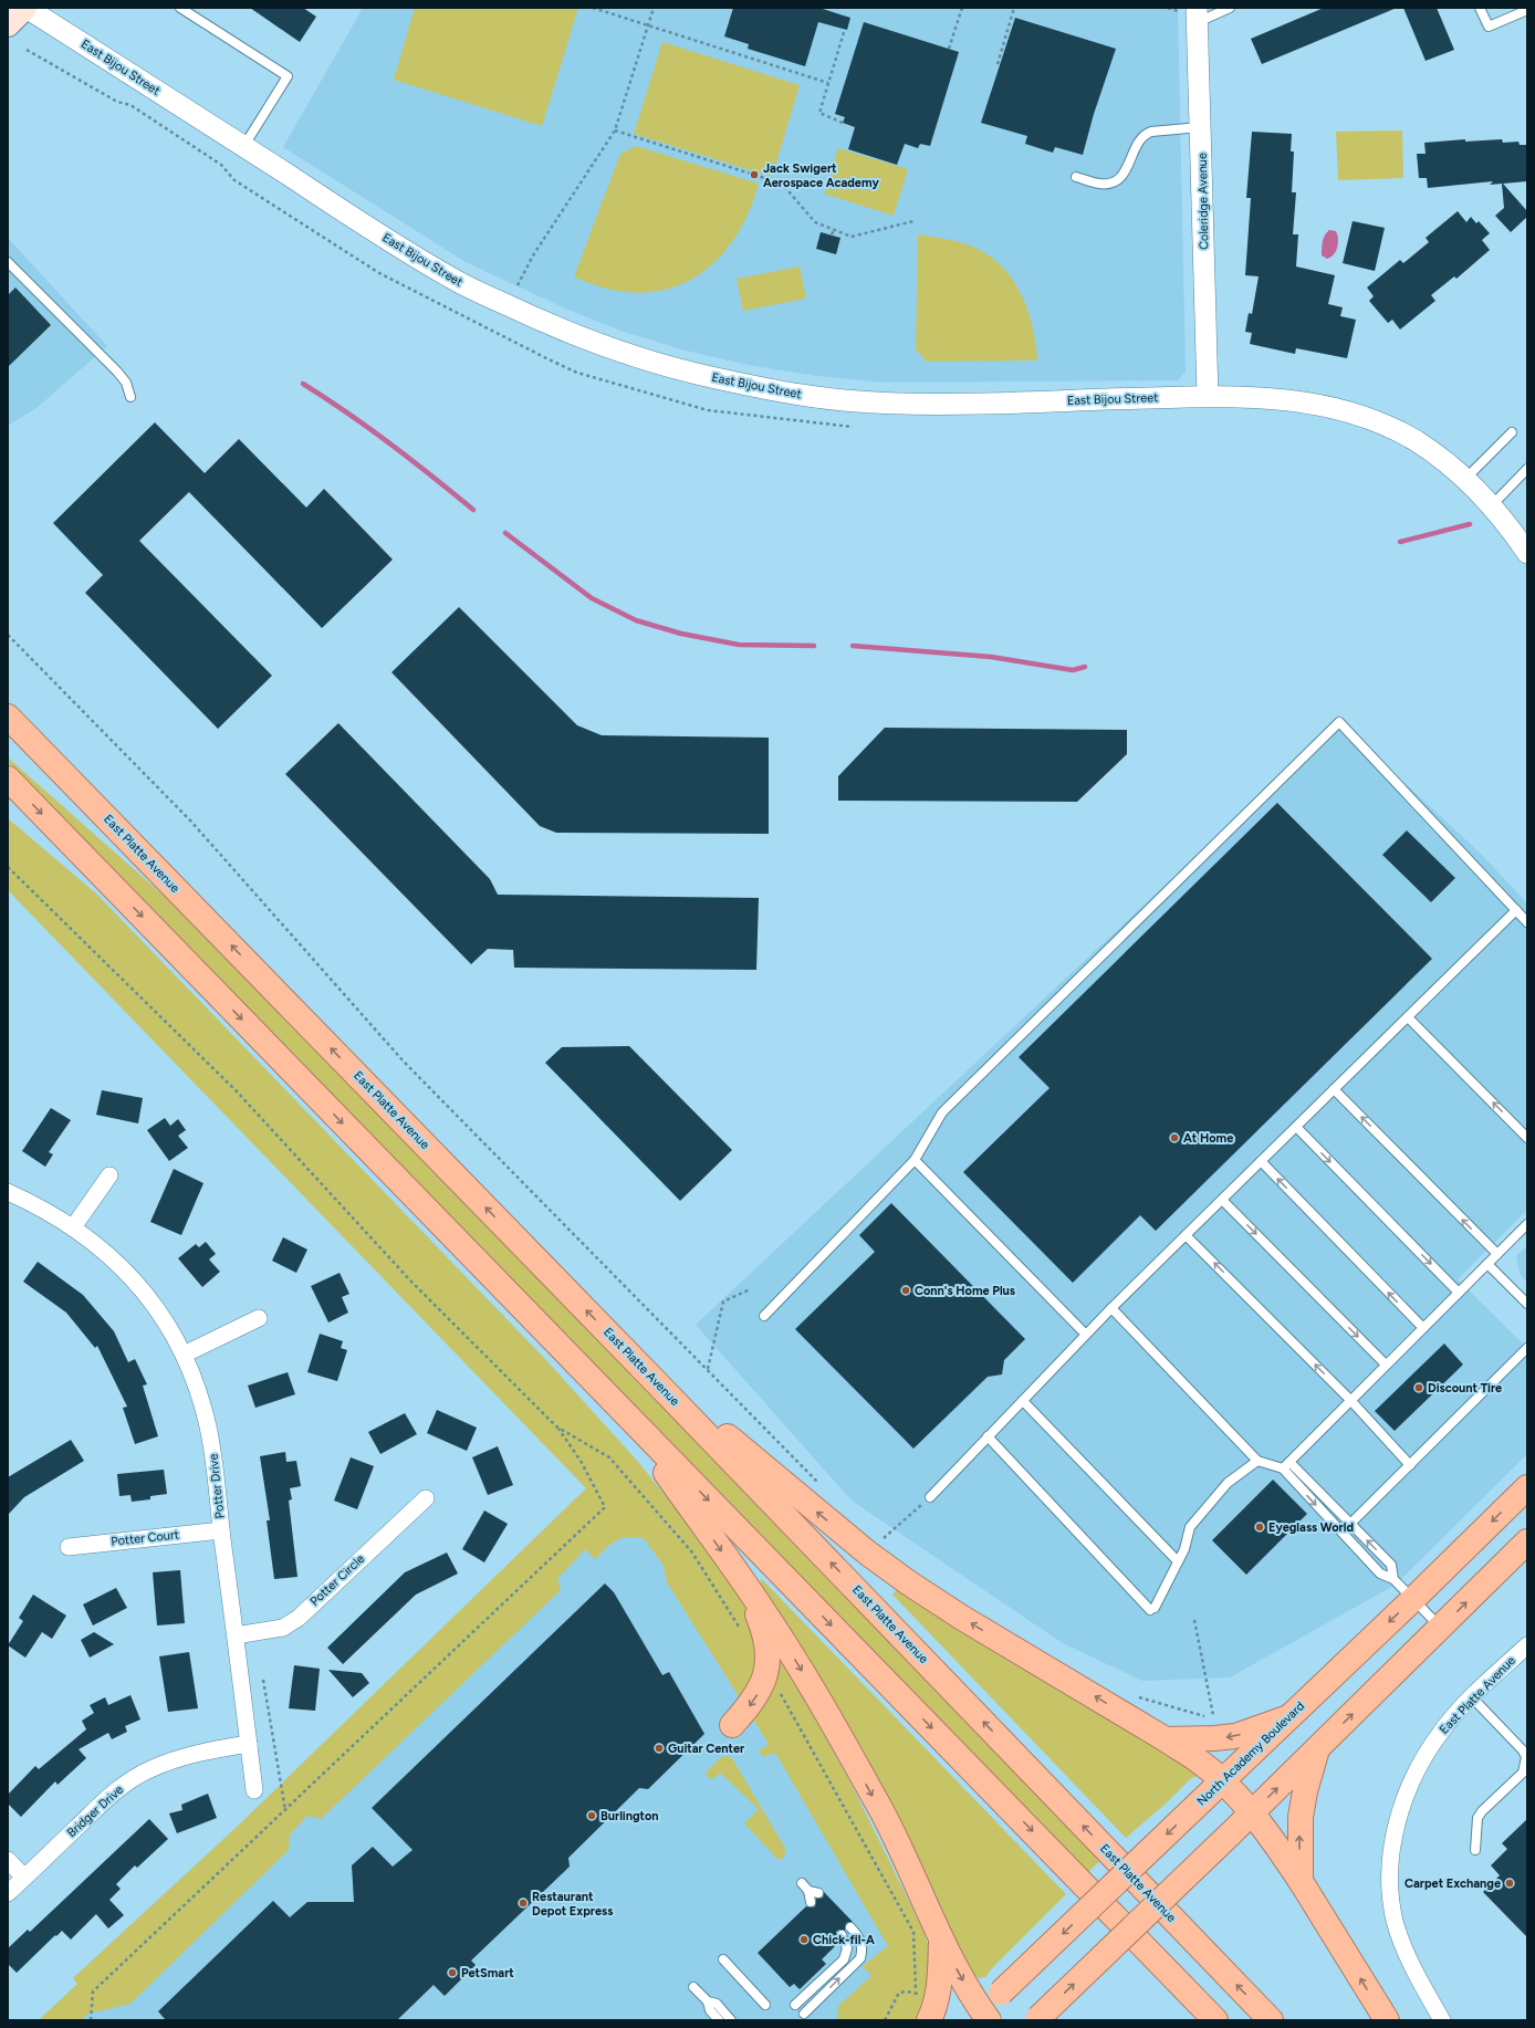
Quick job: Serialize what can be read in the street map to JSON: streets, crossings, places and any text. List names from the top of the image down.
{
  "streets": {
    "highway": ["East Platte Avenue", "North Academy Boulevard"],
    "street": [
      "East Bijou Street",
      "Coleridge Avenue",
      "Potter Drive",
      "Potter Court",
      "Potter Circle",
      "Bridger Drive"
    ]
  },
  "crossings": [
    ["East Bijou Street", "Coleridge Avenue"],
    ["Potter Drive", "Potter Court"],
    ["Potter Drive", "Potter Circle"],
    ["Potter Drive", "Bridger Drive"]
  ],
  "places": [
    "Jack Swigert Aerospace Academy",
    "At Home",
    "Conn's Home Plus",
    "Discount Tire",
    "Eyeglass World",
    "Guitar Center",
    "Burlington",
    "Carpet Exchange",
    "Restaurant Depot Express",
    "Chick-fil-A",
    "PetSmart"
  ]
}
